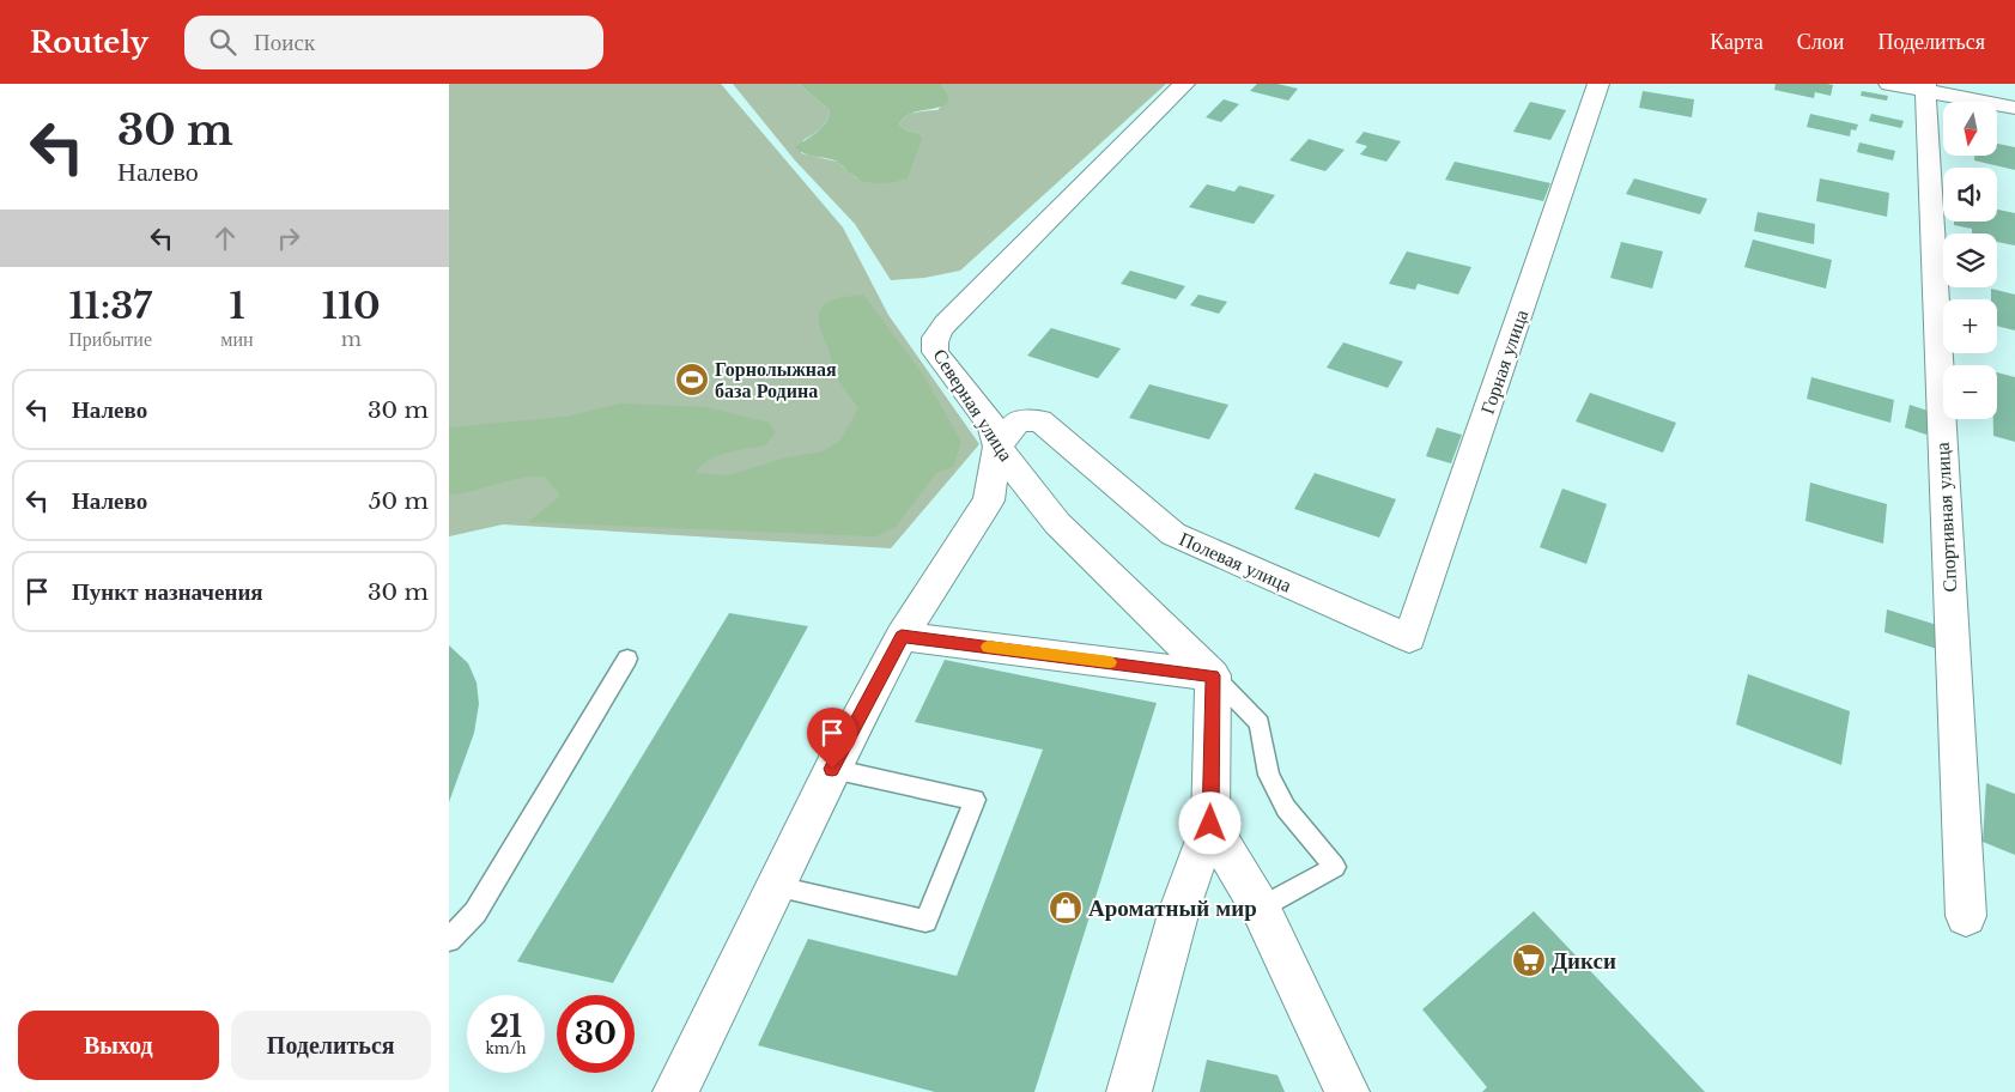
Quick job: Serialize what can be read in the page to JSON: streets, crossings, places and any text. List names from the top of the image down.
{
  "streets": {
    "street": [
      "Горная улица",
      "Северная улица",
      "Спортивная улица",
      "Полевая улица"
    ]
  },
  "crossings": [
    ["Горная улица", "Полевая улица"],
    ["Северная улица", "Полевая улица"]
  ],
  "places": {
    "sports": ["Горнолыжная база Родина"],
    "shop": ["Ароматный мир"],
    "supermarket": ["Дикси"]
  },
  "north": "bottom",
  "page": {
    "header": "Routely",
    "search": "Поиск",
    "nav": ["Карта", "Слои", "Поделиться"],
    "turn": ["30 m", "Налево"],
    "map_buttons": ["+", "−"],
    "eta": [
      "11:37",
      "Прибытие",
      "1",
      "мин",
      "110",
      "m"
    ],
    "list": [
      {
        "name": "Налево",
        "value": "30 m"
      },
      {
        "name": "Налево",
        "value": "50 m"
      },
      {
        "name": "Пункт назначения",
        "value": "30 m"
      }
    ],
    "speed": "21 km/h",
    "limit": "30",
    "buttons": ["Выход", "Поделиться"]
  }
}
